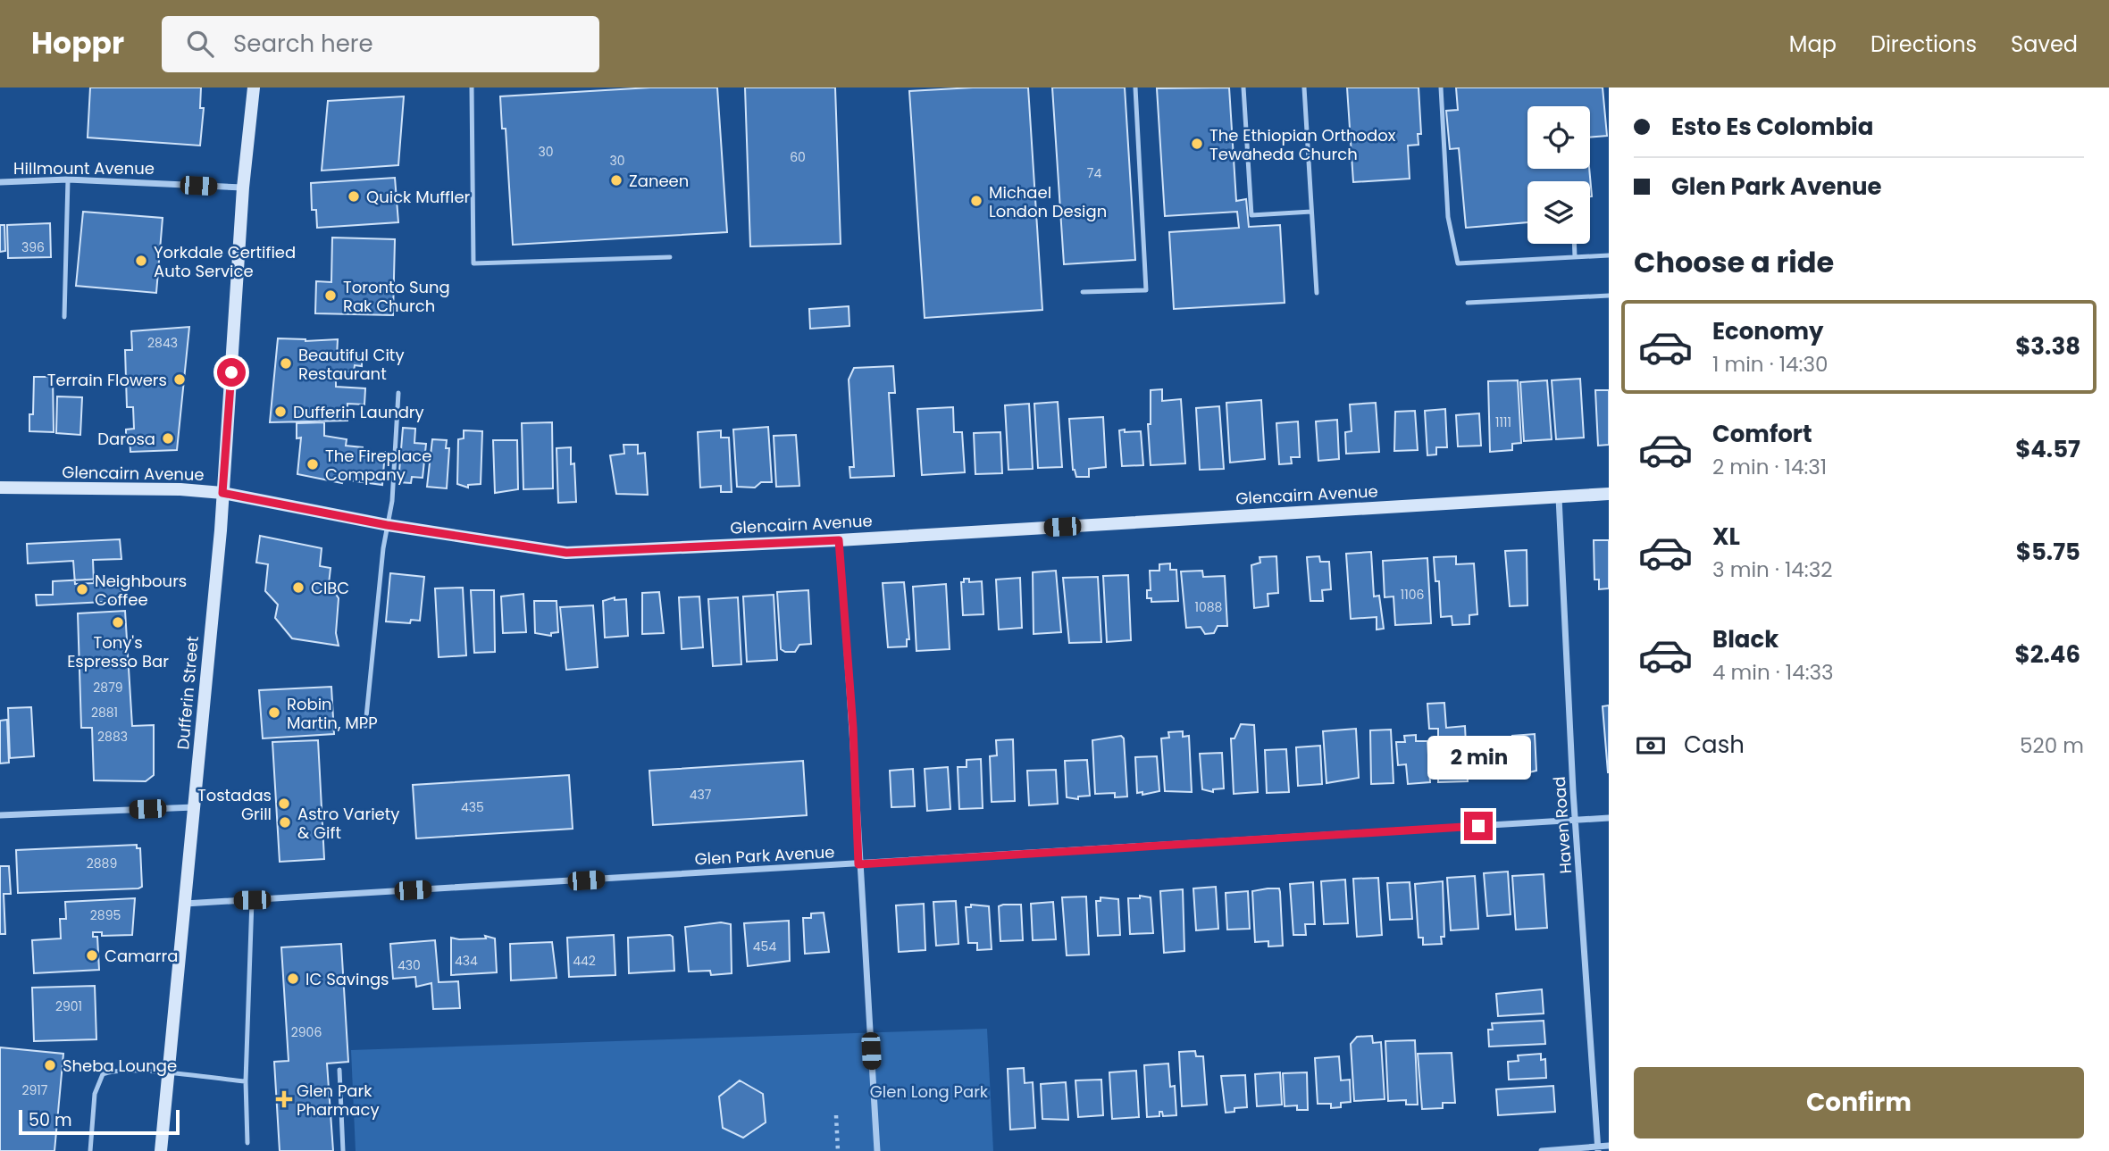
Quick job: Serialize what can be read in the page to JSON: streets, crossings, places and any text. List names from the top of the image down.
{
  "streets": {
    "street": [
      "Hillmount Avenue",
      "Glencairn Avenue",
      "Dufferin Street",
      "Haven Road",
      "Glen Park Avenue"
    ]
  },
  "crossings": [
    ["Hillmount Avenue", "Dufferin Street"],
    ["Glencairn Avenue", "Dufferin Street"],
    ["Glencairn Avenue", "Haven Road"],
    ["Dufferin Street", "Glen Park Avenue"],
    ["Haven Road", "Glen Park Avenue"]
  ],
  "parks": ["Glen Long Park"],
  "places": {
    "other": [
      "The Ethiopian Orthodox Tewaheda Church",
      "Zaneen",
      "Quick Muffler",
      "Michael London Design",
      "Yorkdale Certified Auto Service",
      "Toronto Sung Rak Church",
      "Beautiful City Restaurant",
      "Terrain Flowers",
      "Dufferin Laundry",
      "Darosa",
      "The Fireplace Company",
      "CIBC",
      "Neighbours Coffee",
      "Tony's Espresso Bar",
      "Robin Martin, MPP",
      "Tostadas Grill",
      "Astro Variety & Gift",
      "Camarra",
      "IC Savings",
      "Sheba Lounge"
    ],
    "health": ["Glen Park Pharmacy"]
  },
  "house_numbers": [
    "30",
    "60",
    "30",
    "74",
    "396",
    "2843",
    "1111",
    "1106",
    "1088",
    "2879",
    "2881",
    "2883",
    "437",
    "435",
    "2889",
    "2895",
    "454",
    "434",
    "442",
    "430",
    "2901",
    "2906",
    "2917"
  ],
  "scale_bar": "50 m",
  "page": {
    "header": "Hoppr",
    "search": "Search here",
    "nav": ["Map", "Directions", "Saved"],
    "banner": ["Esto Es Colombia", "Glen Park Avenue"],
    "heading": "Choose a ride",
    "list": [
      {
        "name": "Economy",
        "note": "1 min · 14:30",
        "value": "$3.38"
      },
      {
        "name": "Comfort",
        "note": "2 min · 14:31",
        "value": "$4.57"
      },
      {
        "name": "XL",
        "note": "3 min · 14:32",
        "value": "$5.75"
      },
      {
        "name": "Black",
        "note": "4 min · 14:33",
        "value": "$2.46"
      }
    ],
    "pay": ["Cash", "520 m"],
    "bubble": "2 min",
    "buttons": "Confirm",
    "scale": "50 m"
  }
}
